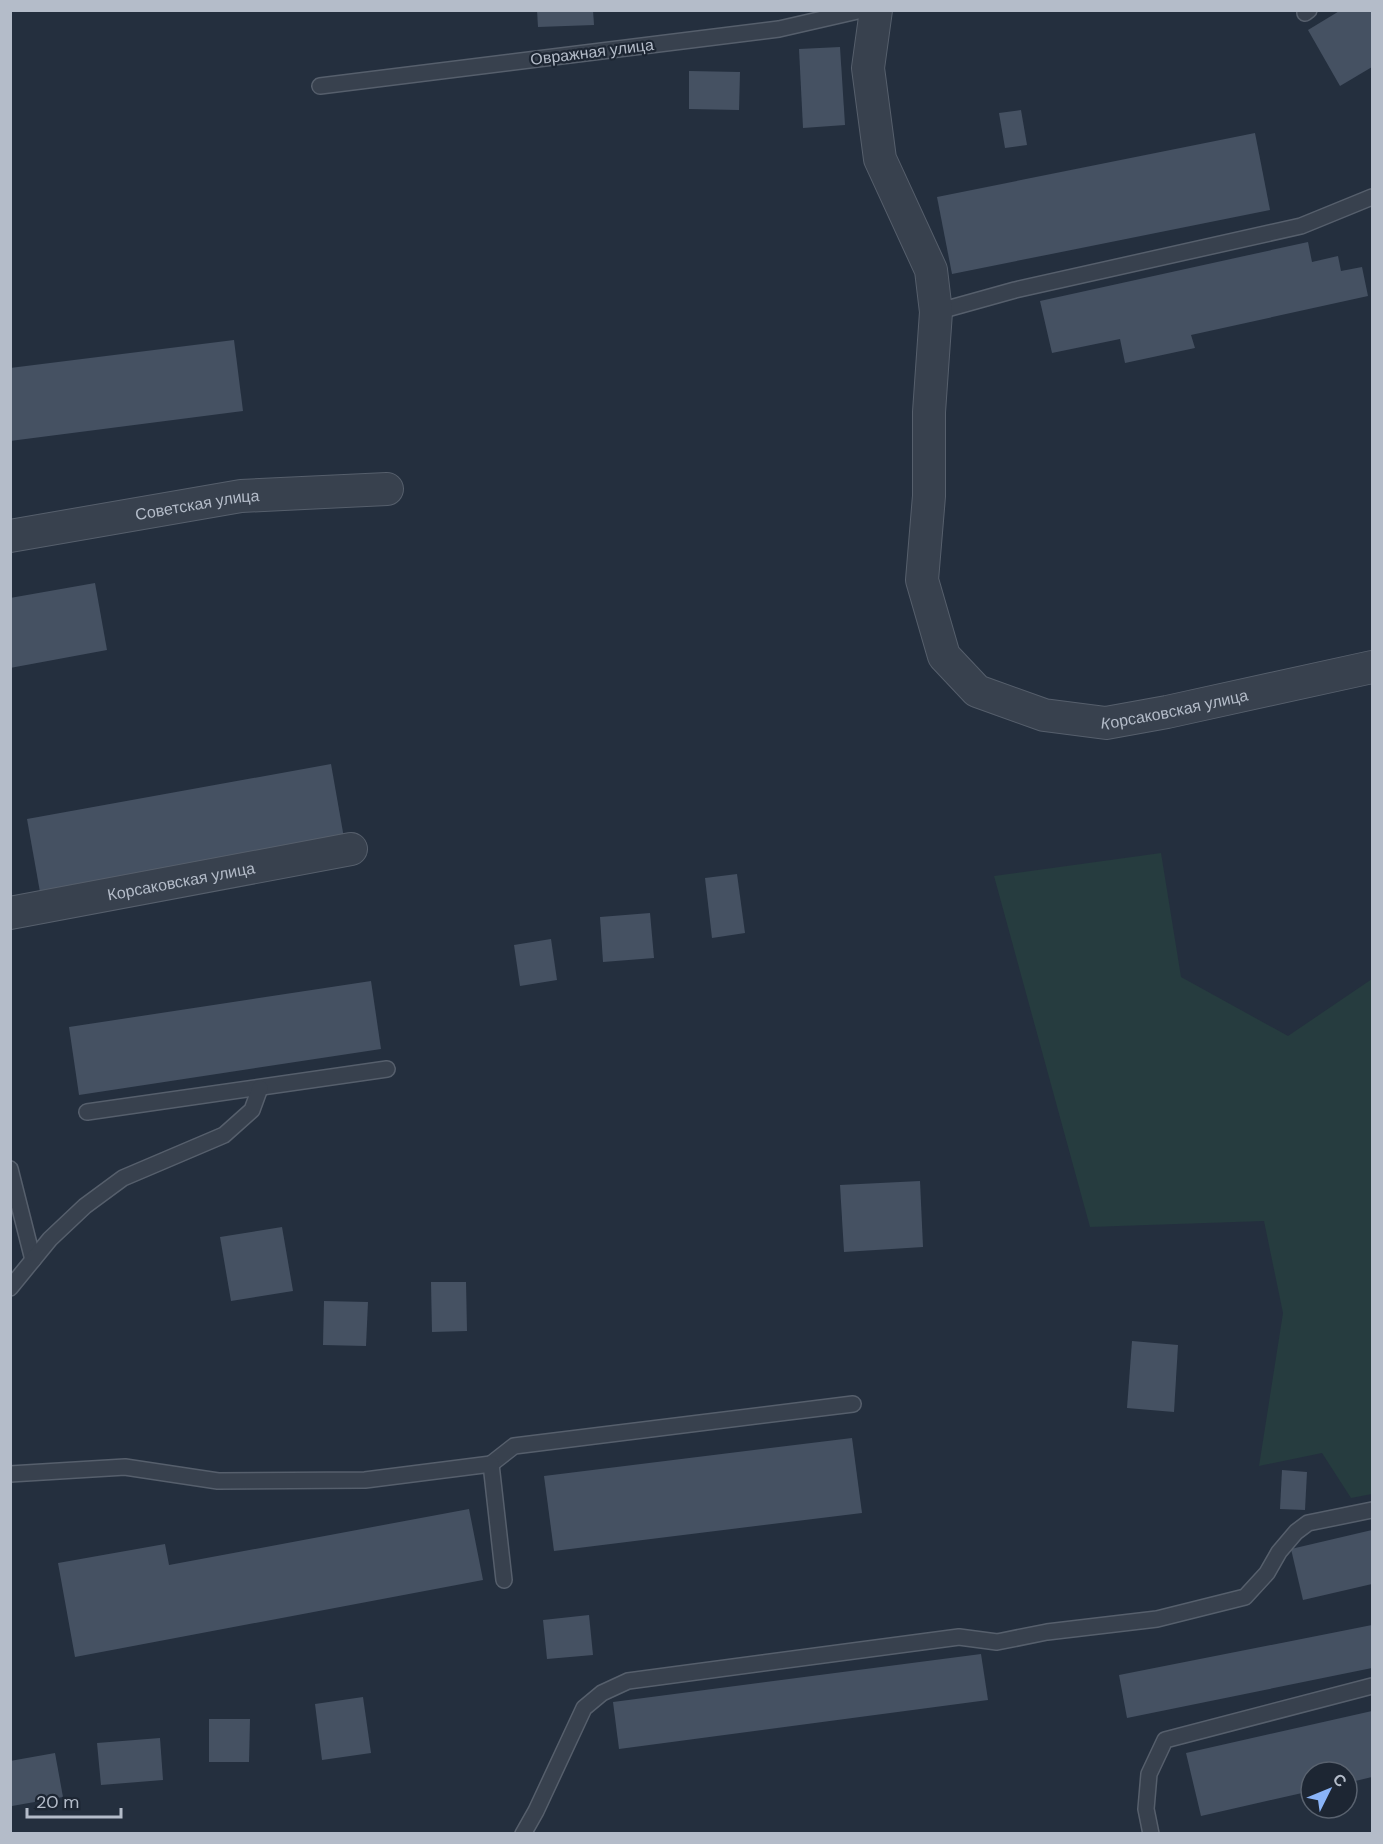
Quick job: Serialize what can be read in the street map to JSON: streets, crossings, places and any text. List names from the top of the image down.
{
  "streets": {
    "street": ["Советская улица", "Корсаковская улица"],
    "lane": ["Овражная улица"]
  },
  "scale_bar": "20 m",
  "north": "top right"
}
